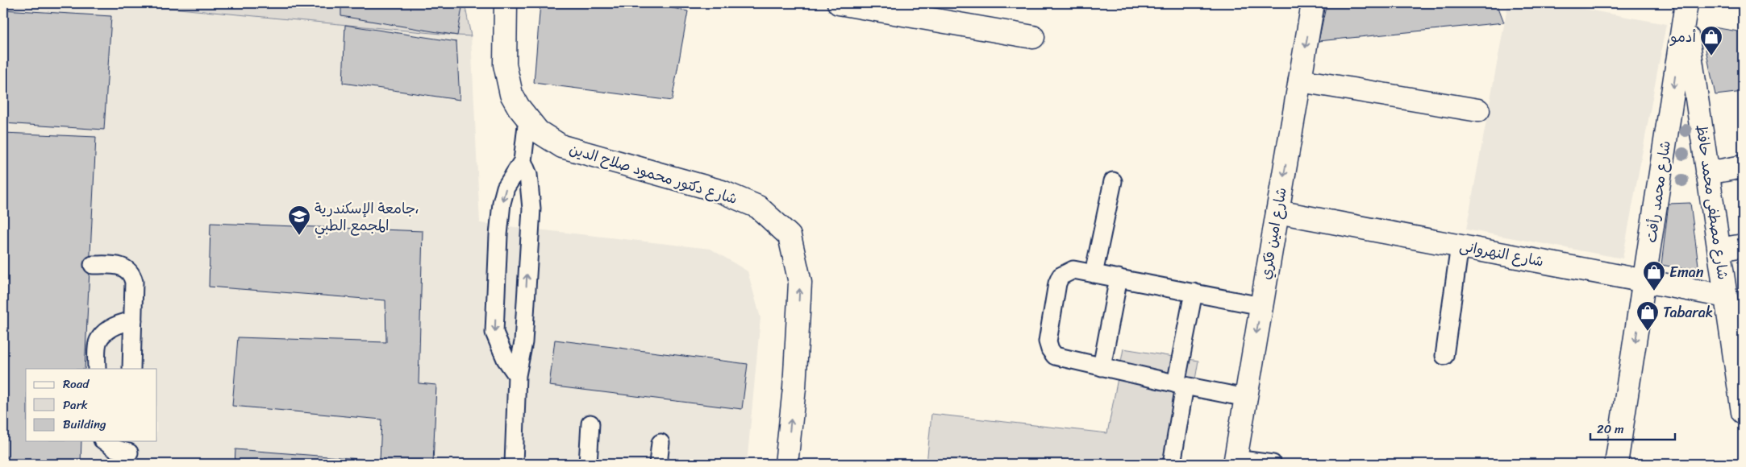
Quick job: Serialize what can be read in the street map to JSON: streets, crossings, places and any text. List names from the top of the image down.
{
  "streets": {
    "street": [
      "شارع دكتور محمود صلاح الدين",
      "شارع محمد رأفت",
      "شارع مصطفى محمد حافظ",
      "شارع امين فكري",
      "شارع النهروانى"
    ]
  },
  "crossings": [
    ["شارع محمد رأفت", "شارع مصطفى محمد حافظ"],
    ["شارع محمد رأفت", "شارع النهروانى"],
    ["شارع مصطفى محمد حافظ", "شارع النهروانى"],
    ["شارع امين فكري", "شارع النهروانى"]
  ],
  "one_way": ["شارع دكتور محمود صلاح الدين", "شارع محمد رأفت", "شارع امين فكري"],
  "places": {
    "shop": ["أدمو", "Eman", "Tabarak"],
    "school or university": ["جامعة الإسكندرية، المجمع الطبي"]
  },
  "legend": ["Road", "Park", "Building"],
  "scale_bar": "20 m"
}
